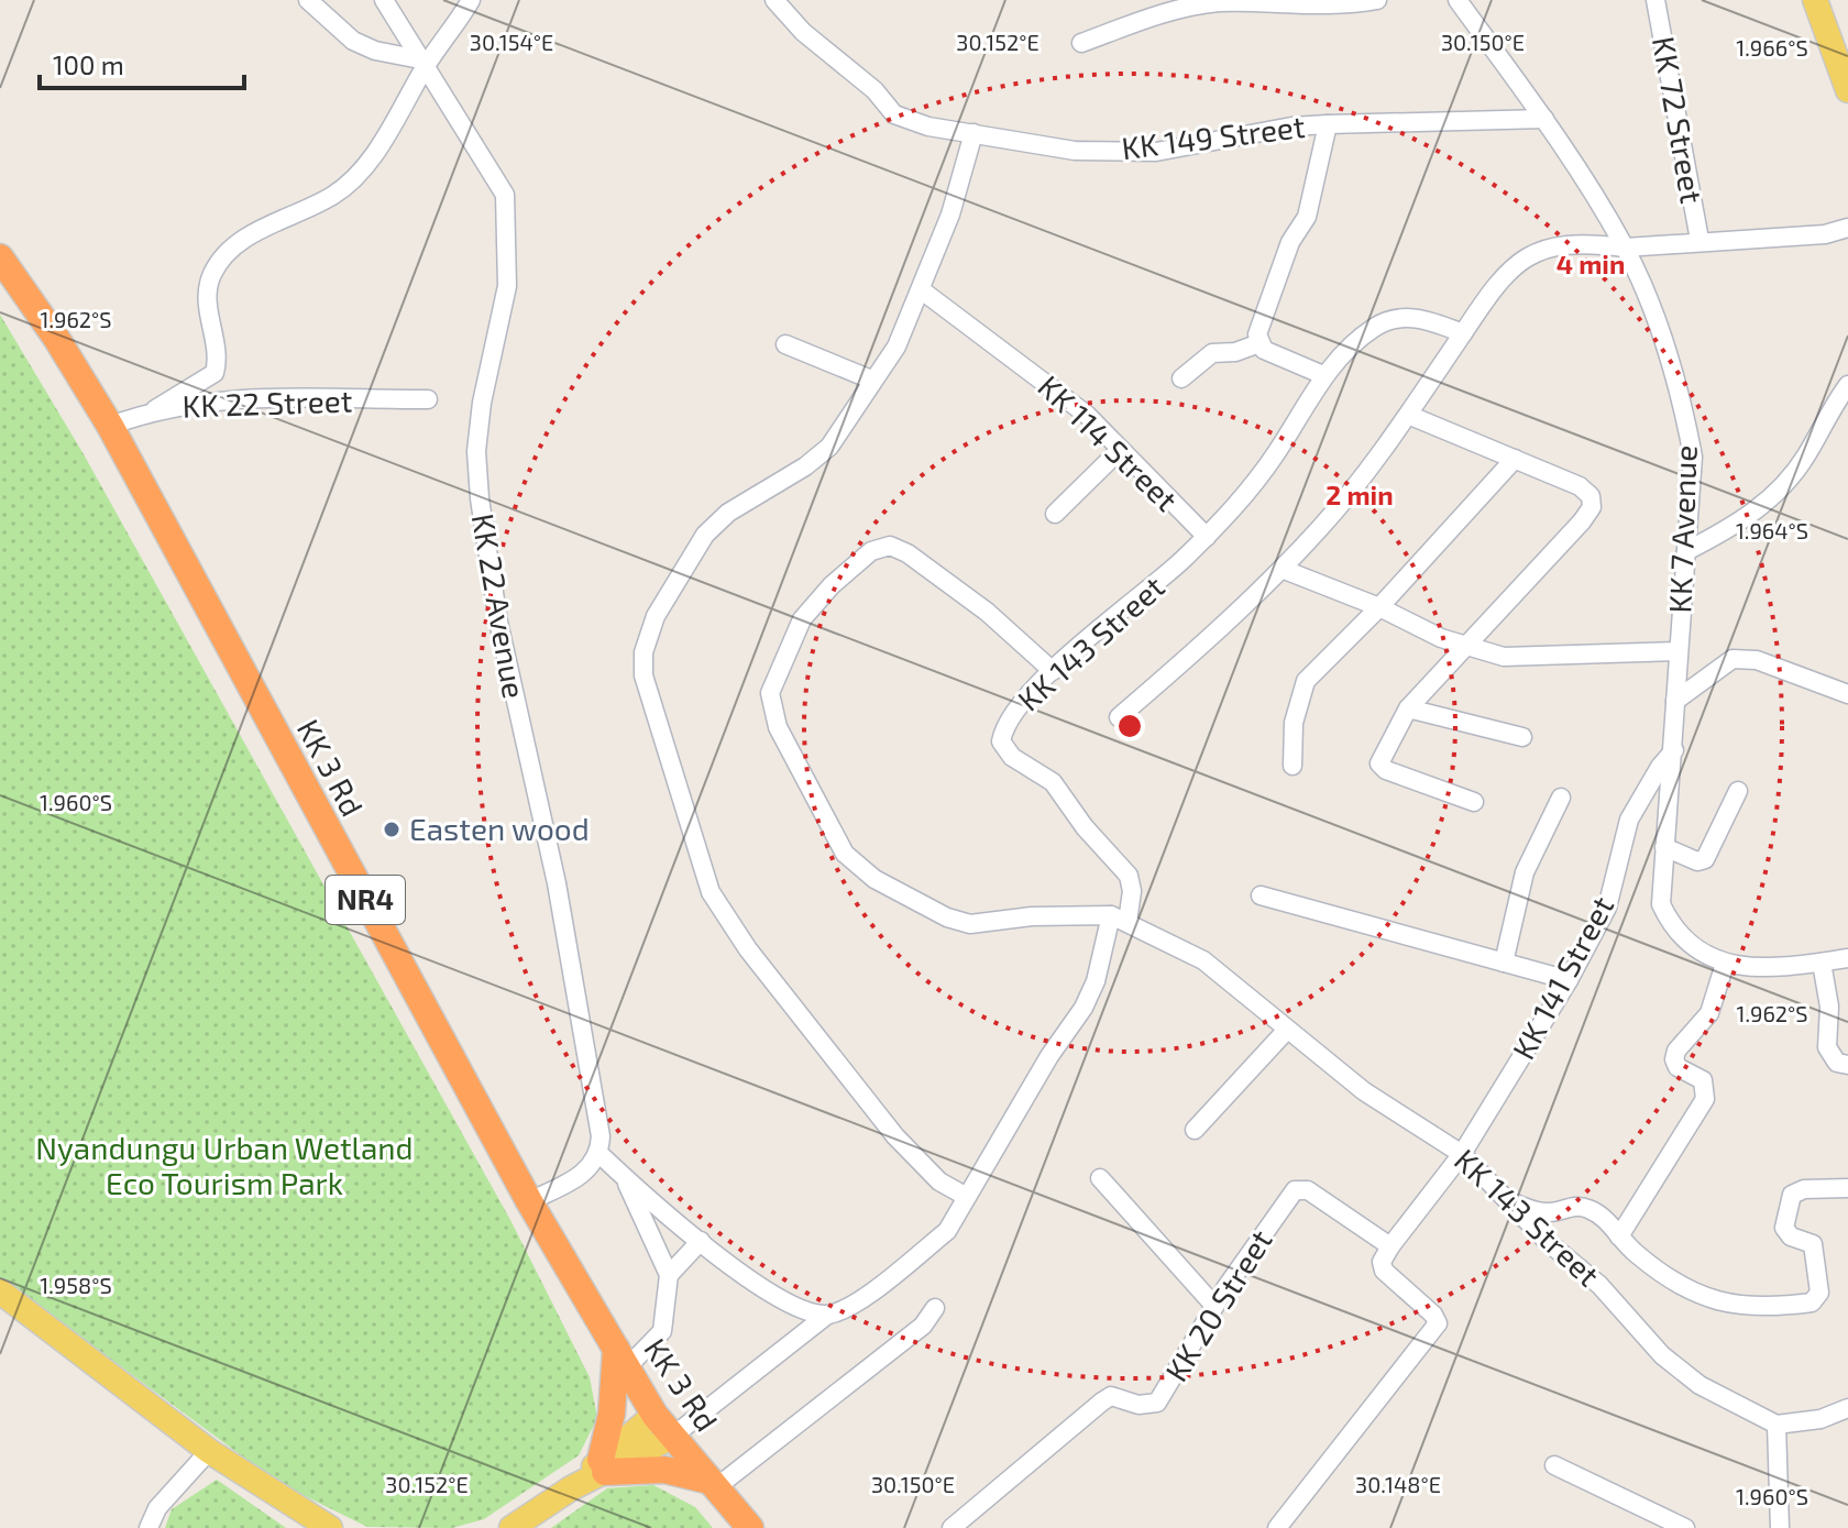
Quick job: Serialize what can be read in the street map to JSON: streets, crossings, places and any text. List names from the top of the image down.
{
  "streets": {
    "highway": ["KK 3 Rd", "NR4"],
    "street": [
      "KK 72 Street",
      "KK 149 Street",
      "KK 22 Street",
      "KK 114 Street",
      "KK 7 Avenue",
      "KK 22 Avenue",
      "KK 143 Street",
      "KK 141 Street",
      "KK 20 Street"
    ]
  },
  "crossings": [
    ["KK 149 Street", "KK 7 Avenue"],
    ["KK 22 Street", "KK 3 Rd"],
    ["KK 114 Street", "KK 143 Street"],
    ["KK 7 Avenue", "KK 141 Street"],
    ["KK 143 Street", "KK 141 Street"]
  ],
  "parks": ["Nyandungu Urban Wetland Eco Tourism Park"],
  "places": ["Easten wood"],
  "scale_bar": "100 m",
  "coordinates": [
    "30.154°E",
    "30.152°E",
    "30.150°E",
    "1.966°S",
    "1.962°S",
    "1.964°S",
    "1.960°S",
    "1.958°S",
    "30.148°E"
  ],
  "rings": ["4 min", "2 min"]
}
